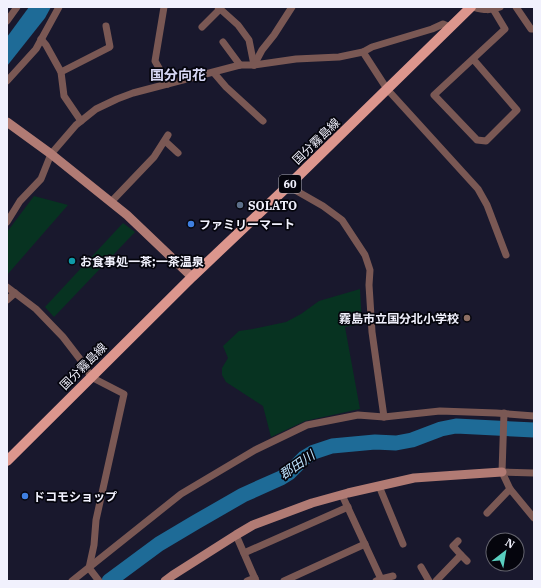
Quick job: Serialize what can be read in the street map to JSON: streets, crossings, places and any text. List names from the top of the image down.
{
  "streets": {
    "main road": ["国分霧島線", "60"]
  },
  "districts": ["国分向花"],
  "water": ["郡田川"],
  "places": [
    "SOLATO",
    "ファミリーマート",
    "お食事処一茶;一茶温泉",
    "霧島市立国分北小学校",
    "ドコモショップ"
  ],
  "north": "top right"
}
